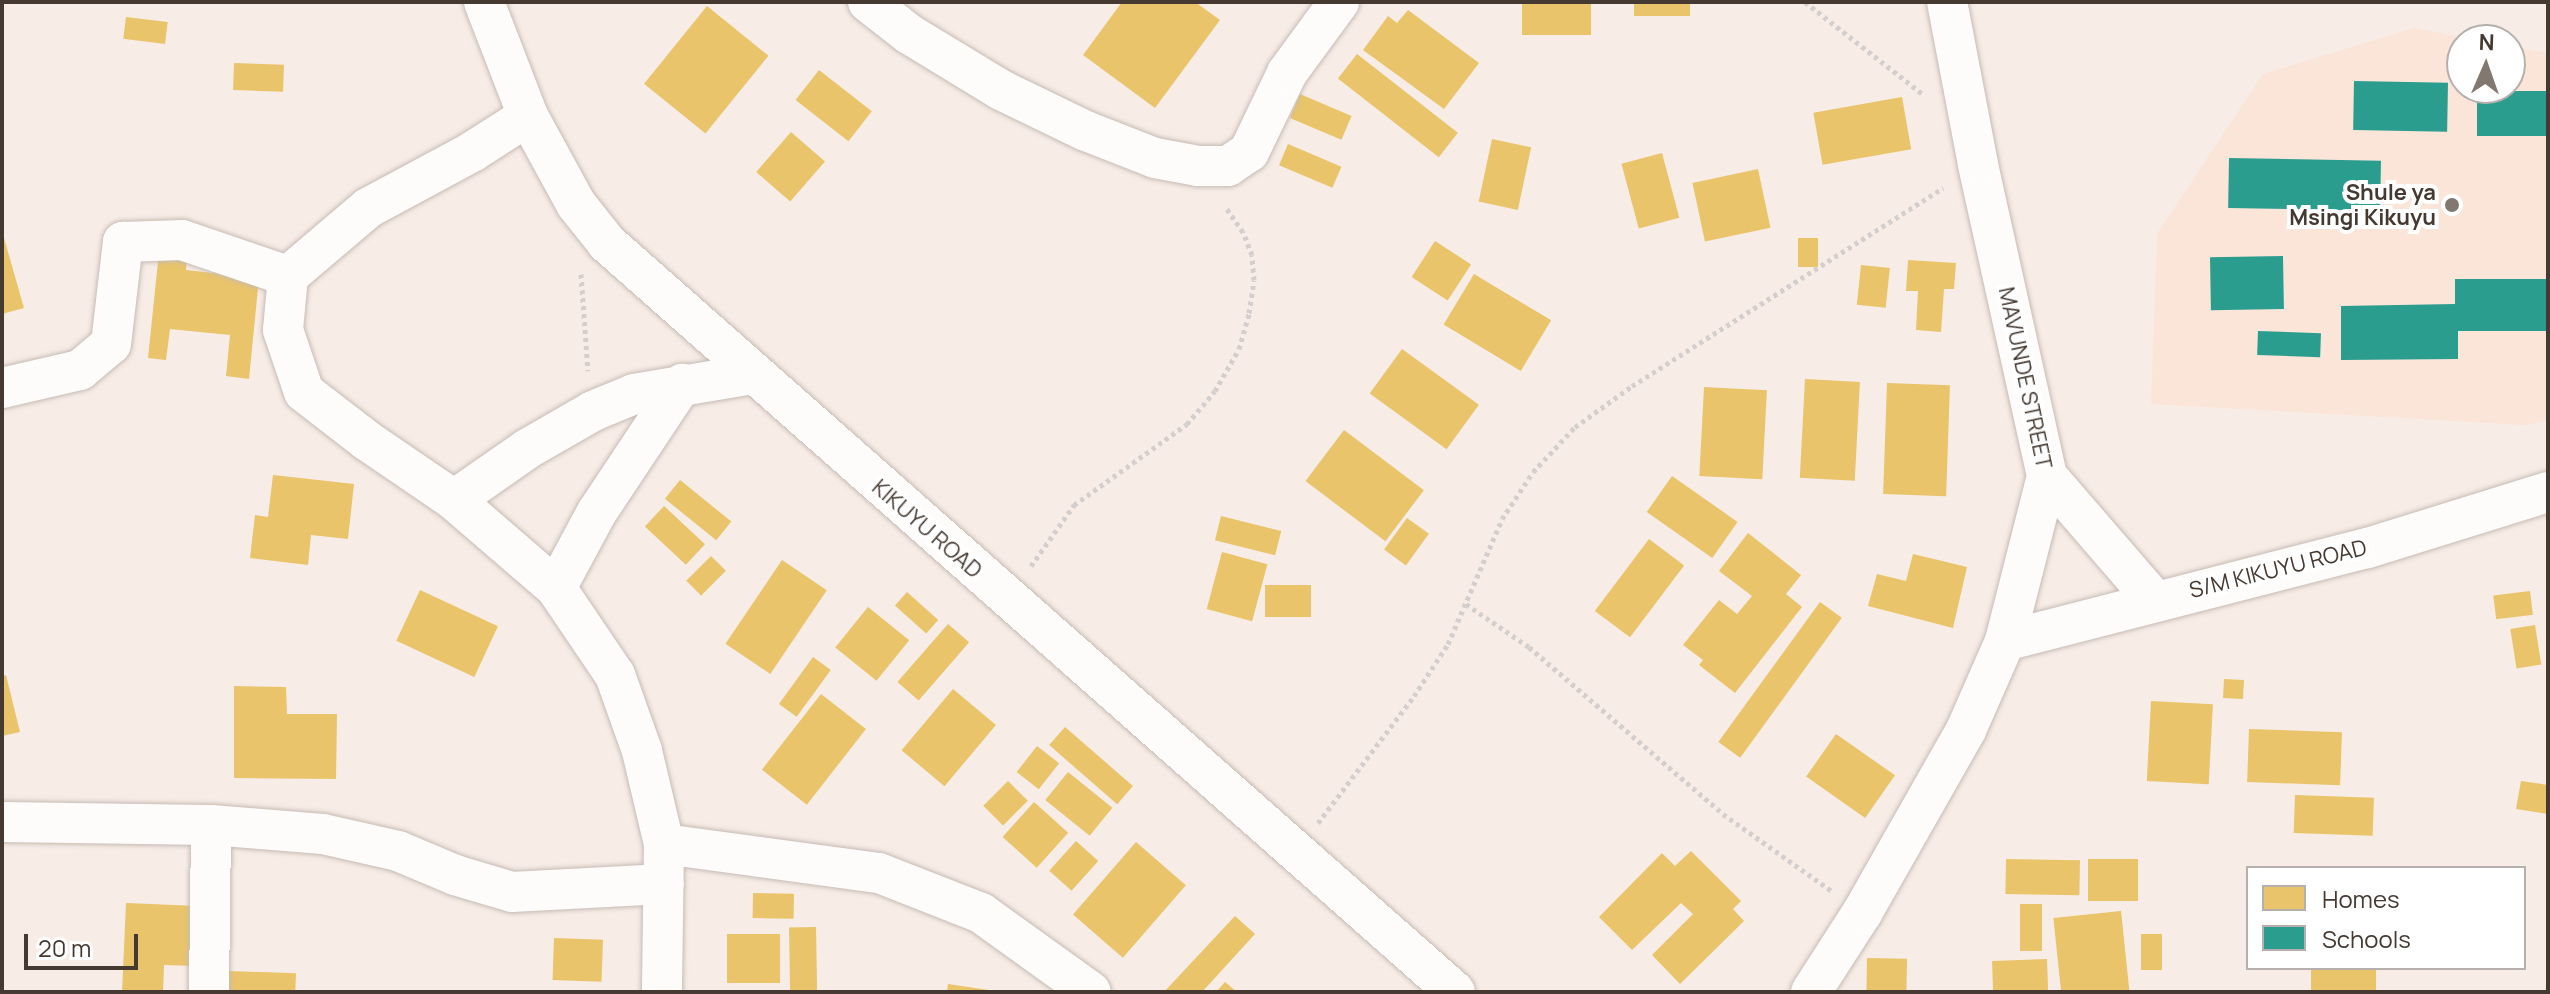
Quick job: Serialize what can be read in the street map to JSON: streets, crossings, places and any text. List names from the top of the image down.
{
  "streets": {
    "street": ["MAVUNDE STREET", "KIKUYU ROAD", "S/M KIKUYU ROAD"]
  },
  "crossings": [
    ["MAVUNDE STREET", "S/M KIKUYU ROAD"]
  ],
  "places": ["Shule ya Msingi Kikuyu"],
  "legend": ["Homes", "Schools"],
  "scale_bar": "20 m",
  "north": "top"
}
